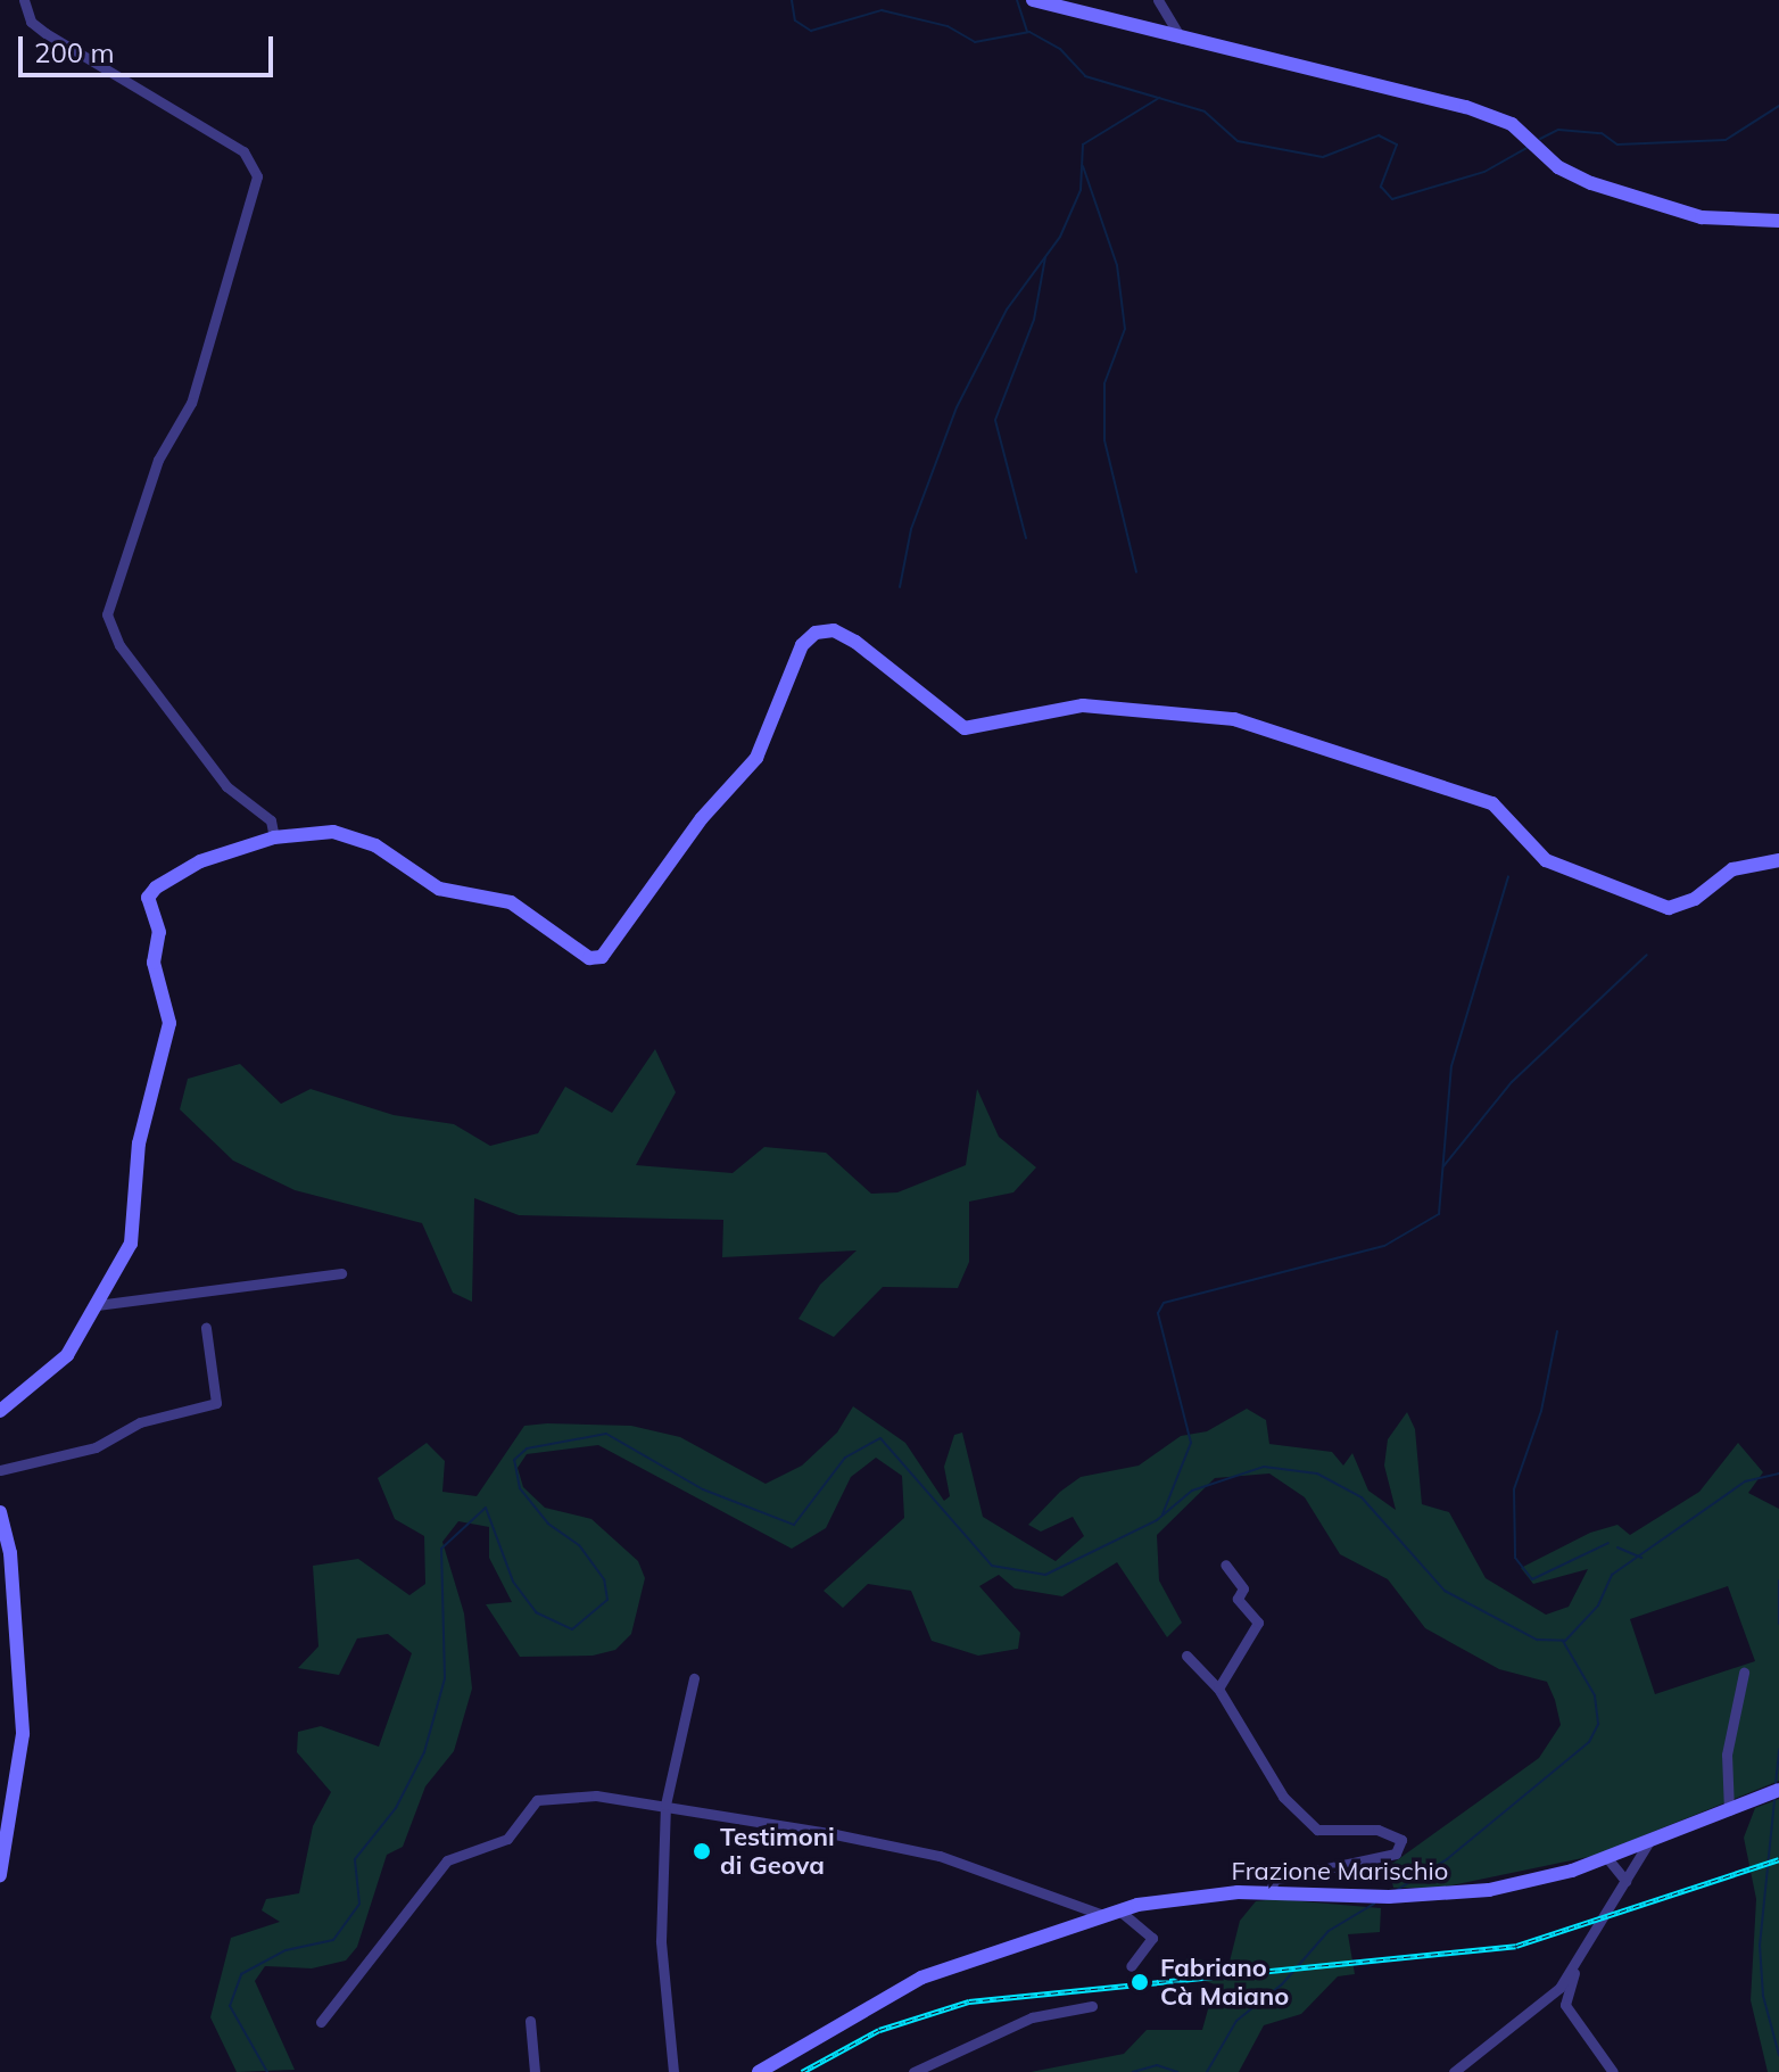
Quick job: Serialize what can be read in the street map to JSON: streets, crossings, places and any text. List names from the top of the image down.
{
  "streets": {
    "street": ["Frazione Marischio"]
  },
  "places": ["Testimoni di Geova", "Fabriano Cà Maiano"],
  "scale_bar": "200 m"
}
